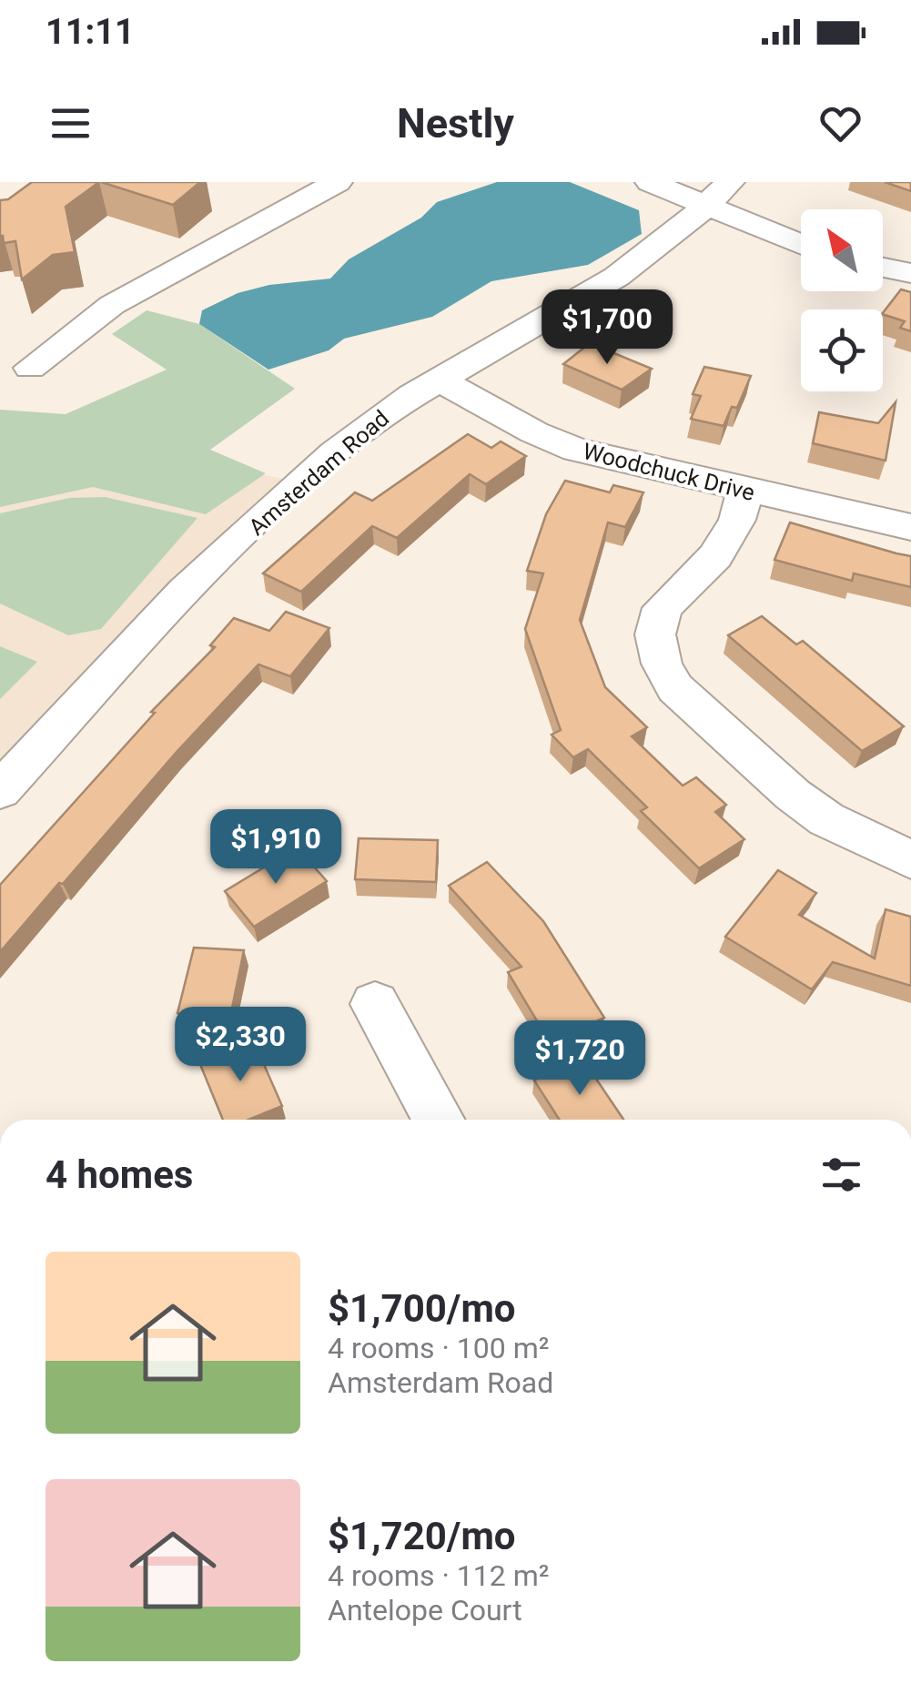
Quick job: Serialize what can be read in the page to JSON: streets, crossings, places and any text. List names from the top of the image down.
{
  "streets": {
    "street": ["Woodchuck Drive", "Amsterdam Road"]
  },
  "crossings": [
    ["Woodchuck Drive", "Amsterdam Road"]
  ],
  "north": "top left",
  "page": {
    "status": "11:11",
    "header": "Nestly",
    "price": [
      "$1,700",
      "$1,910",
      "$2,330",
      "$1,720"
    ],
    "heading": "4 homes",
    "list": [
      {
        "name": "$1,700/mo",
        "note": "4 rooms · 100 m² · Amsterdam Road"
      },
      {
        "name": "$1,720/mo",
        "note": "4 rooms · 112 m² · Antelope Court"
      }
    ]
  }
}
